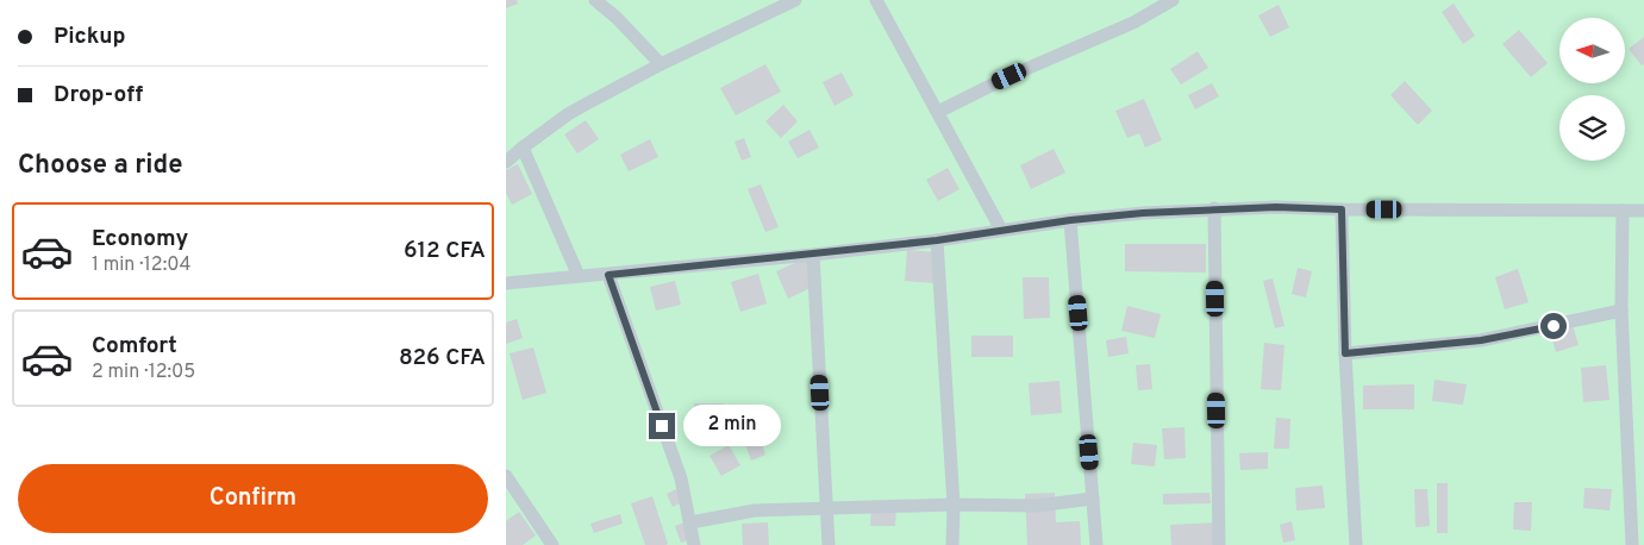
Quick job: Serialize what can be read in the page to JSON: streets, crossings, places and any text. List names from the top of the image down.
{
  "north": "left",
  "page": {
    "banner": ["Pickup", "Drop-off"],
    "heading": "Choose a ride",
    "list": [
      {
        "name": "Economy",
        "note": "1 min · 12:04",
        "value": "612 CFA"
      },
      {
        "name": "Comfort",
        "note": "2 min · 12:05",
        "value": "826 CFA"
      }
    ],
    "bubble": "2 min",
    "buttons": "Confirm"
  }
}
